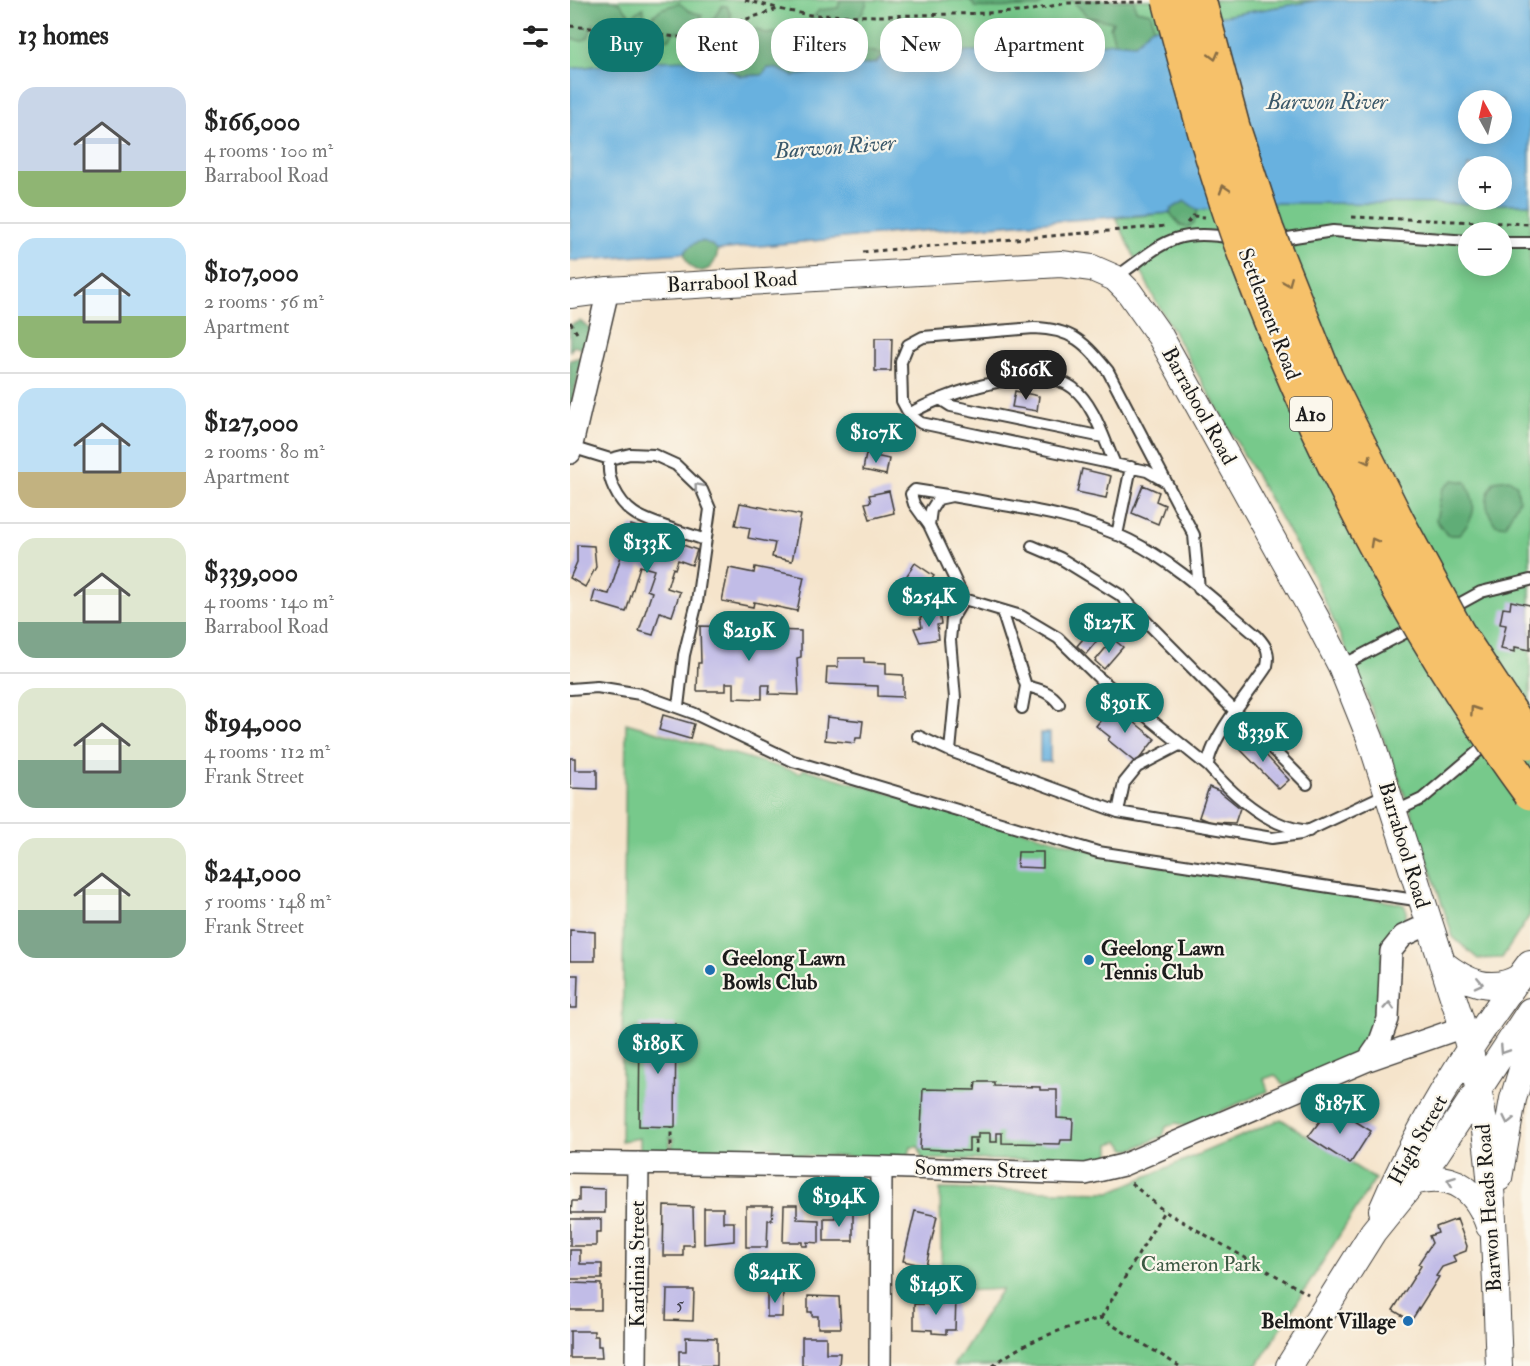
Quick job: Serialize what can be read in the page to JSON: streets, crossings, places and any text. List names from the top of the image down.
{
  "streets": {
    "highway": ["Settlement Road", "A10"],
    "street": [
      "Barrabool Road",
      "High Street",
      "Sommers Street",
      "Barwon Heads Road",
      "Kardinia Street"
    ]
  },
  "crossings": [
    ["Barrabool Road", "High Street"],
    ["Barrabool Road", "Sommers Street"],
    ["Barrabool Road", "Barwon Heads Road"],
    ["High Street", "Sommers Street"],
    ["High Street", "Barwon Heads Road"],
    ["Sommers Street", "Barwon Heads Road"],
    ["Sommers Street", "Kardinia Street"]
  ],
  "water": ["Barwon River"],
  "parks": ["Cameron Park"],
  "places": ["Geelong Lawn Tennis Club", "Geelong Lawn Bowls Club", "Belmont Village"],
  "house_numbers": ["5"],
  "north": "top",
  "page": {
    "heading": "13 homes",
    "chip": [
      "Buy",
      "Rent",
      "Filters",
      "New",
      "Apartment"
    ],
    "list": [
      {
        "name": "$166,000",
        "note": "4 rooms · 100 m² · Barrabool Road"
      },
      {
        "name": "$107,000",
        "note": "2 rooms · 56 m² · Apartment"
      },
      {
        "name": "$127,000",
        "note": "2 rooms · 80 m² · Apartment"
      },
      {
        "name": "$339,000",
        "note": "4 rooms · 140 m² · Barrabool Road"
      },
      {
        "name": "$194,000",
        "note": "4 rooms · 112 m² · Frank Street"
      },
      {
        "name": "$241,000",
        "note": "5 rooms · 148 m² · Frank Street"
      }
    ],
    "map_buttons": ["+", "−"],
    "price": [
      "$166K",
      "$107K",
      "$133K",
      "$254K",
      "$127K",
      "$219K",
      "$391K",
      "$339K",
      "$189K",
      "$187K",
      "$194K",
      "$241K",
      "$149K"
    ]
  }
}
